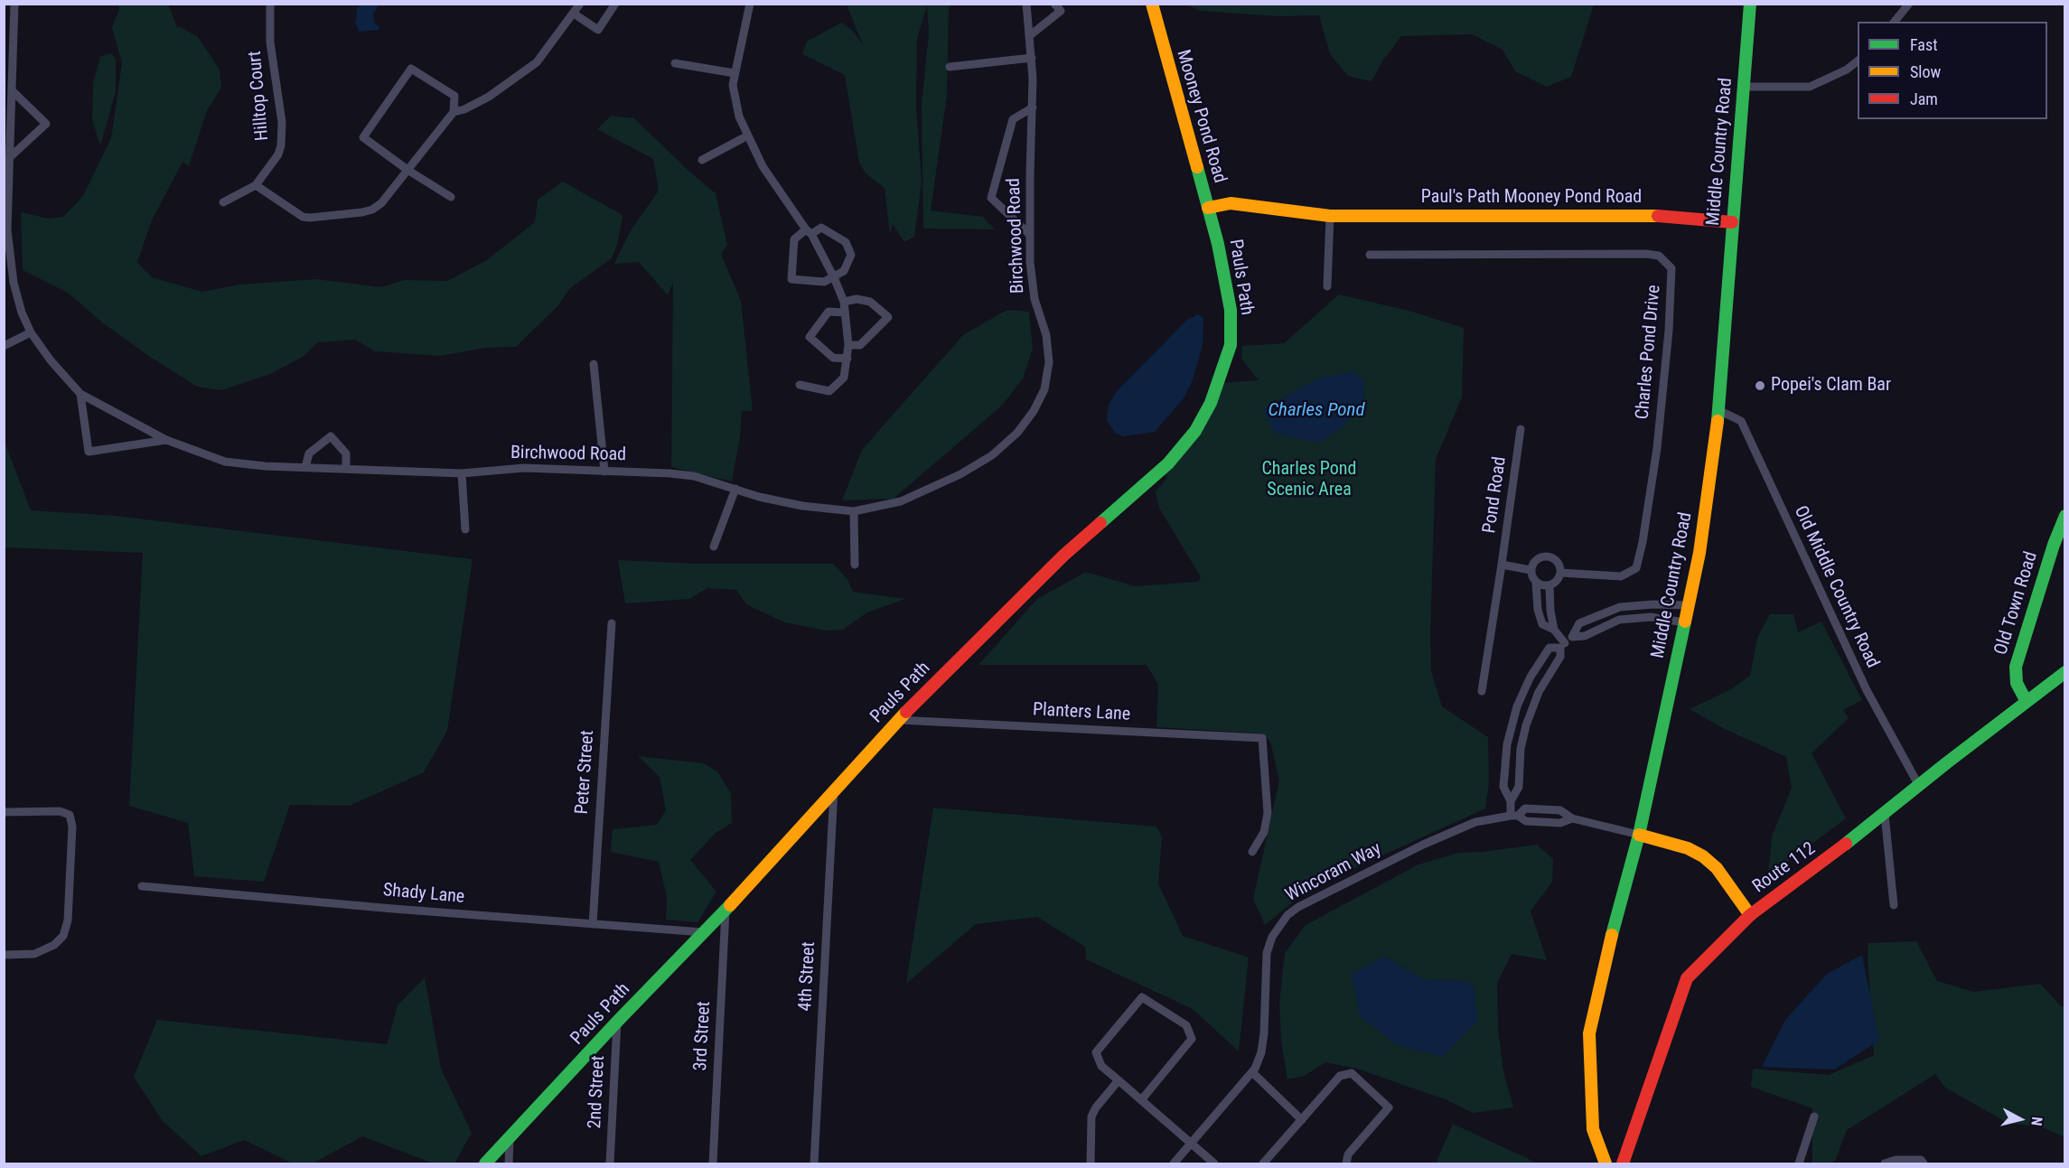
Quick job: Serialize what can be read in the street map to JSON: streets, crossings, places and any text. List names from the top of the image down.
{
  "streets": {
    "main road": [
      "Mooney Pond Road",
      "Middle Country Road",
      "Paul's Path Mooney Pond Road",
      "Pauls Path",
      "Old Town Road",
      "Route 112"
    ],
    "street": [
      "Hilltop Court",
      "Birchwood Road",
      "Charles Pond Drive",
      "Pond Road",
      "Old Middle Country Road",
      "Planters Lane",
      "Peter Street",
      "Wincoram Way",
      "Shady Lane",
      "4th Street",
      "3rd Street",
      "2nd Street"
    ]
  },
  "crossings": [
    ["Mooney Pond Road", "Paul's Path Mooney Pond Road"],
    ["Mooney Pond Road", "Pauls Path"],
    ["Middle Country Road", "Paul's Path Mooney Pond Road"],
    ["Middle Country Road", "Old Middle Country Road"],
    ["Middle Country Road", "Wincoram Way"],
    ["Pauls Path", "Planters Lane"],
    ["Pauls Path", "Shady Lane"],
    ["Pauls Path", "4th Street"],
    ["Pauls Path", "3rd Street"],
    ["Pauls Path", "2nd Street"],
    ["Old Middle Country Road", "Route 112"],
    ["Old Town Road", "Route 112"],
    ["Peter Street", "Shady Lane"]
  ],
  "water": ["Charles Pond"],
  "parks": ["Charles Pond Scenic Area"],
  "places": ["Popei's Clam Bar"],
  "legend": ["Fast", "Slow", "Jam"],
  "north": "right"
}
